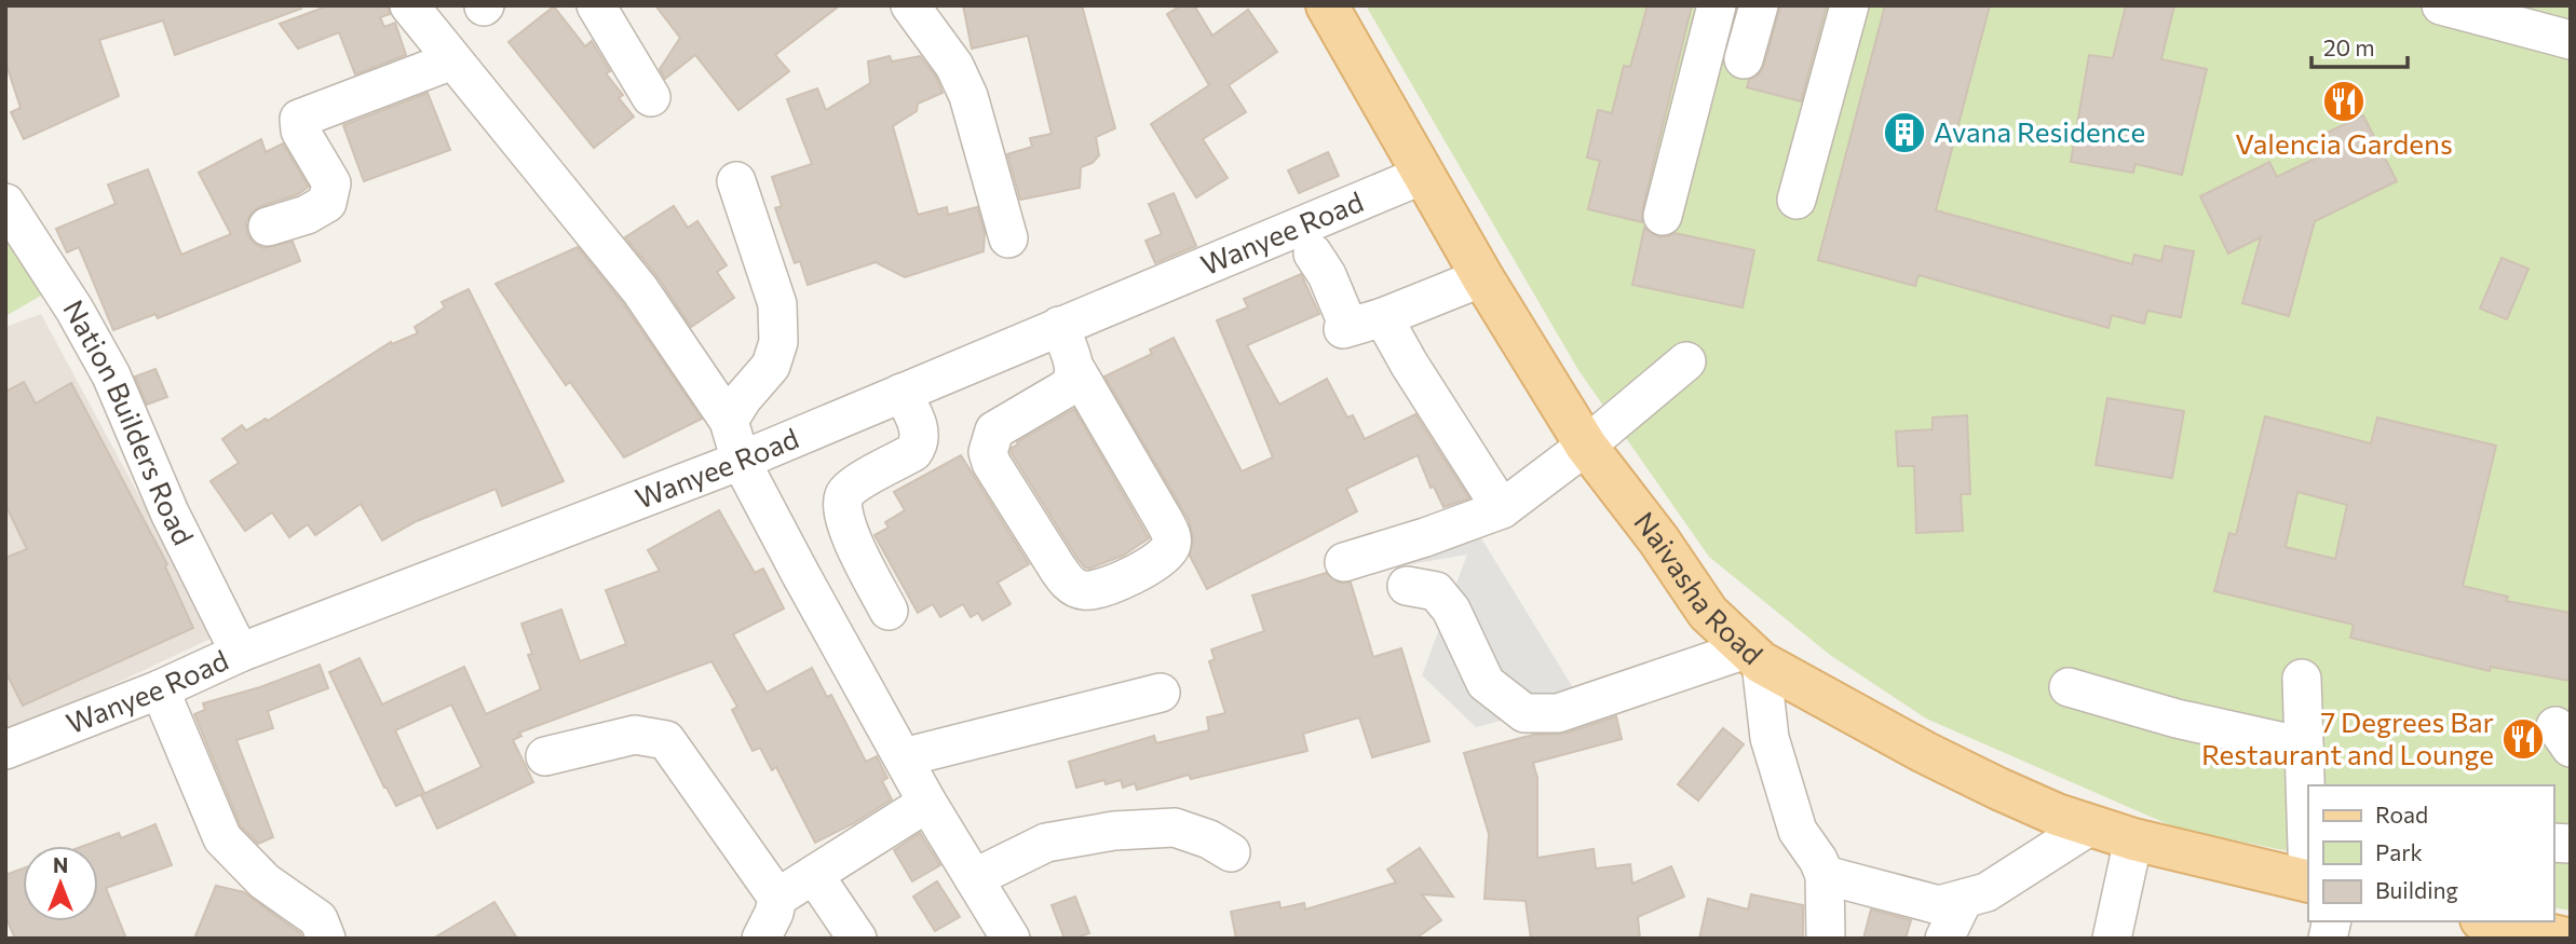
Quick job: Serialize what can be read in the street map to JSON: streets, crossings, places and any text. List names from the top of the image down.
{
  "streets": {
    "main road": ["Naivasha Road"],
    "street": ["Wanyee Road", "Nation Builders Road"]
  },
  "crossings": [
    ["Wanyee Road", "Nation Builders Road"],
    ["Wanyee Road", "Naivasha Road"]
  ],
  "places": {
    "restaurant": ["Valencia Gardens", "7 Degrees Bar Restaurant and Lounge"],
    "building": ["Avana Residence"]
  },
  "legend": ["Road", "Park", "Building"],
  "scale_bar": "20 m",
  "north": "top"
}
